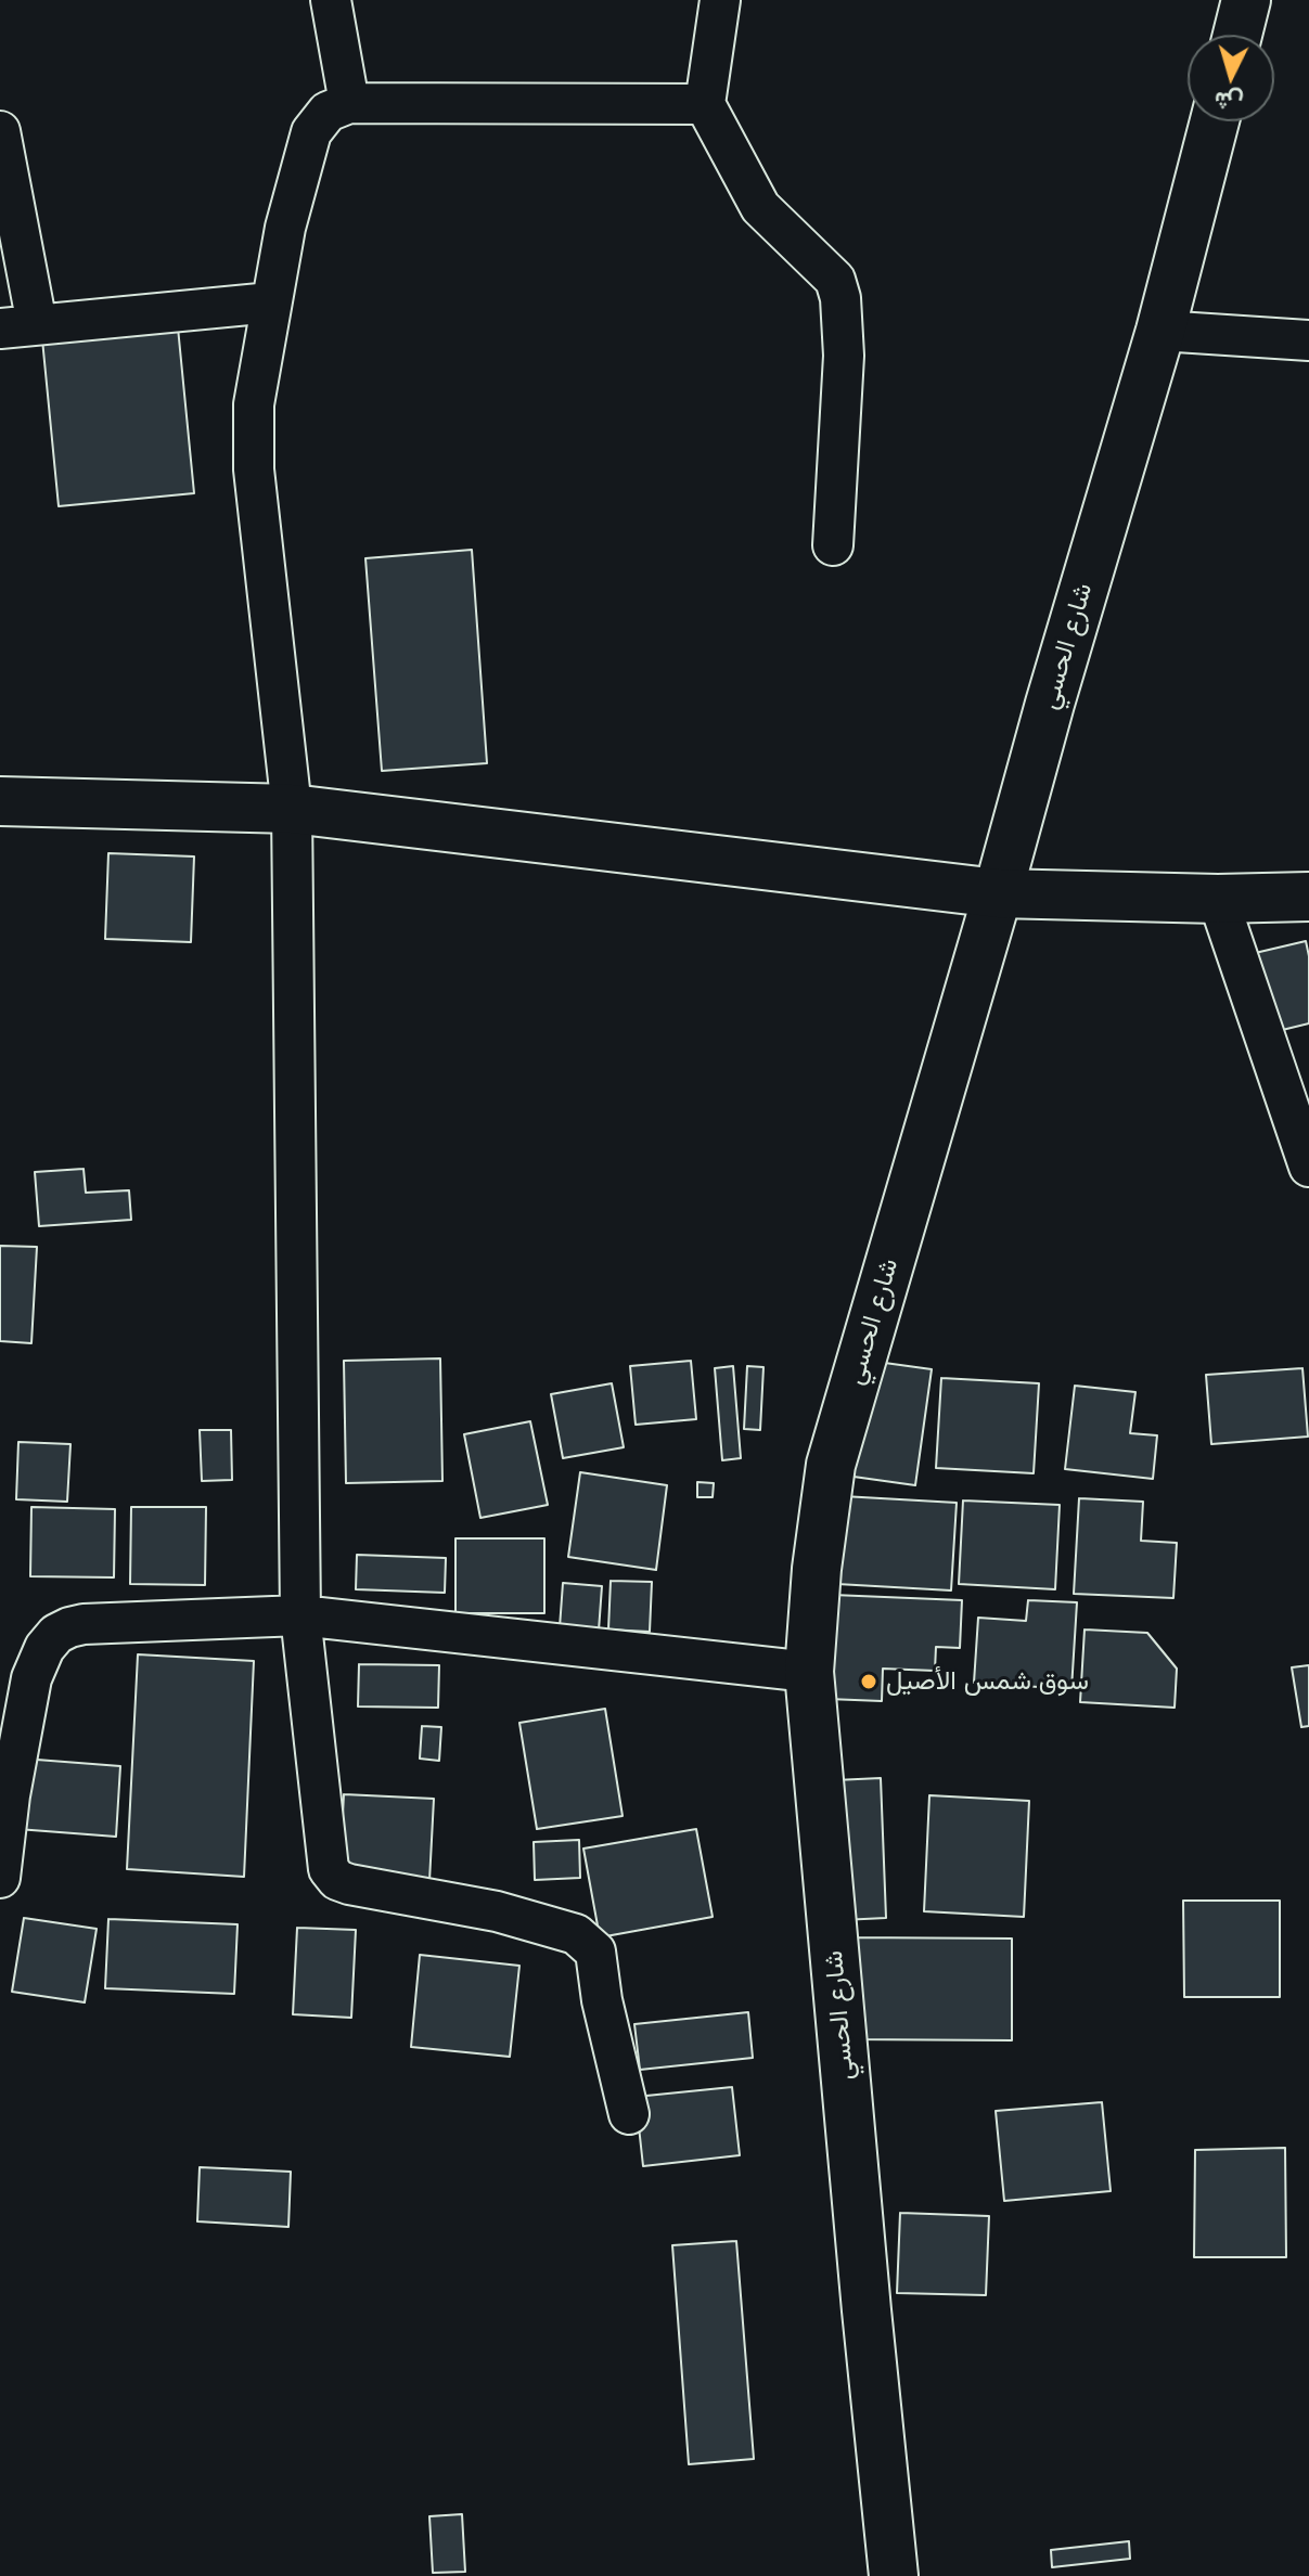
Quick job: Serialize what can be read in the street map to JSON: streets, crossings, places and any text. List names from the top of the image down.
{
  "streets": {
    "street": ["شارع الحسي"]
  },
  "places": ["سوق شمس الأصيل"],
  "north": "bottom"
}
